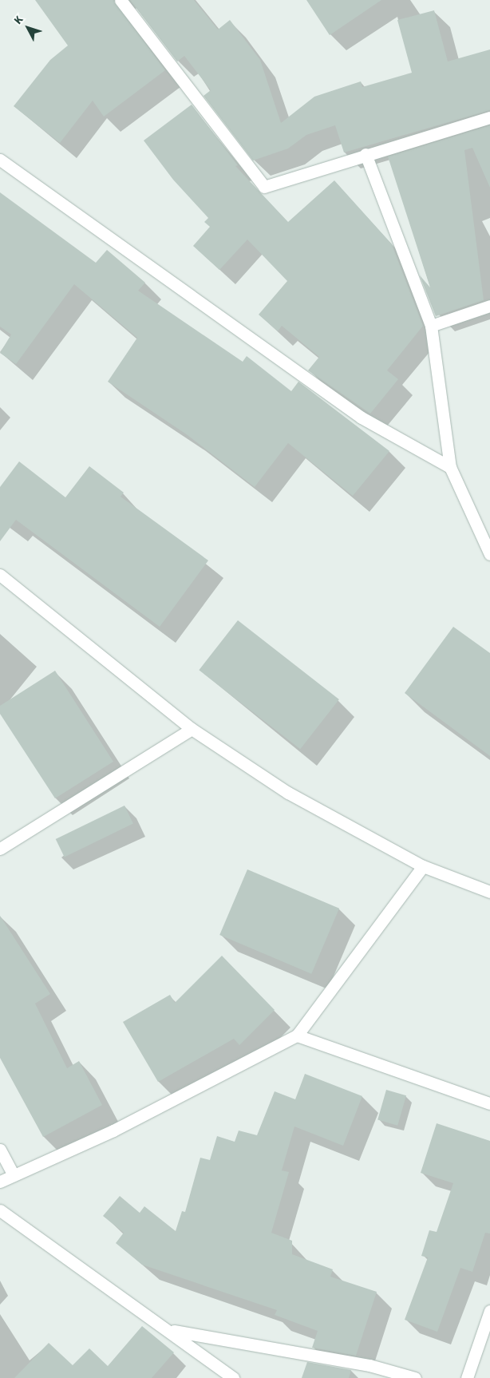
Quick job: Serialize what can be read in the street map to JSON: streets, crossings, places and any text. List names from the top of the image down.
{
  "north": "top left"
}
